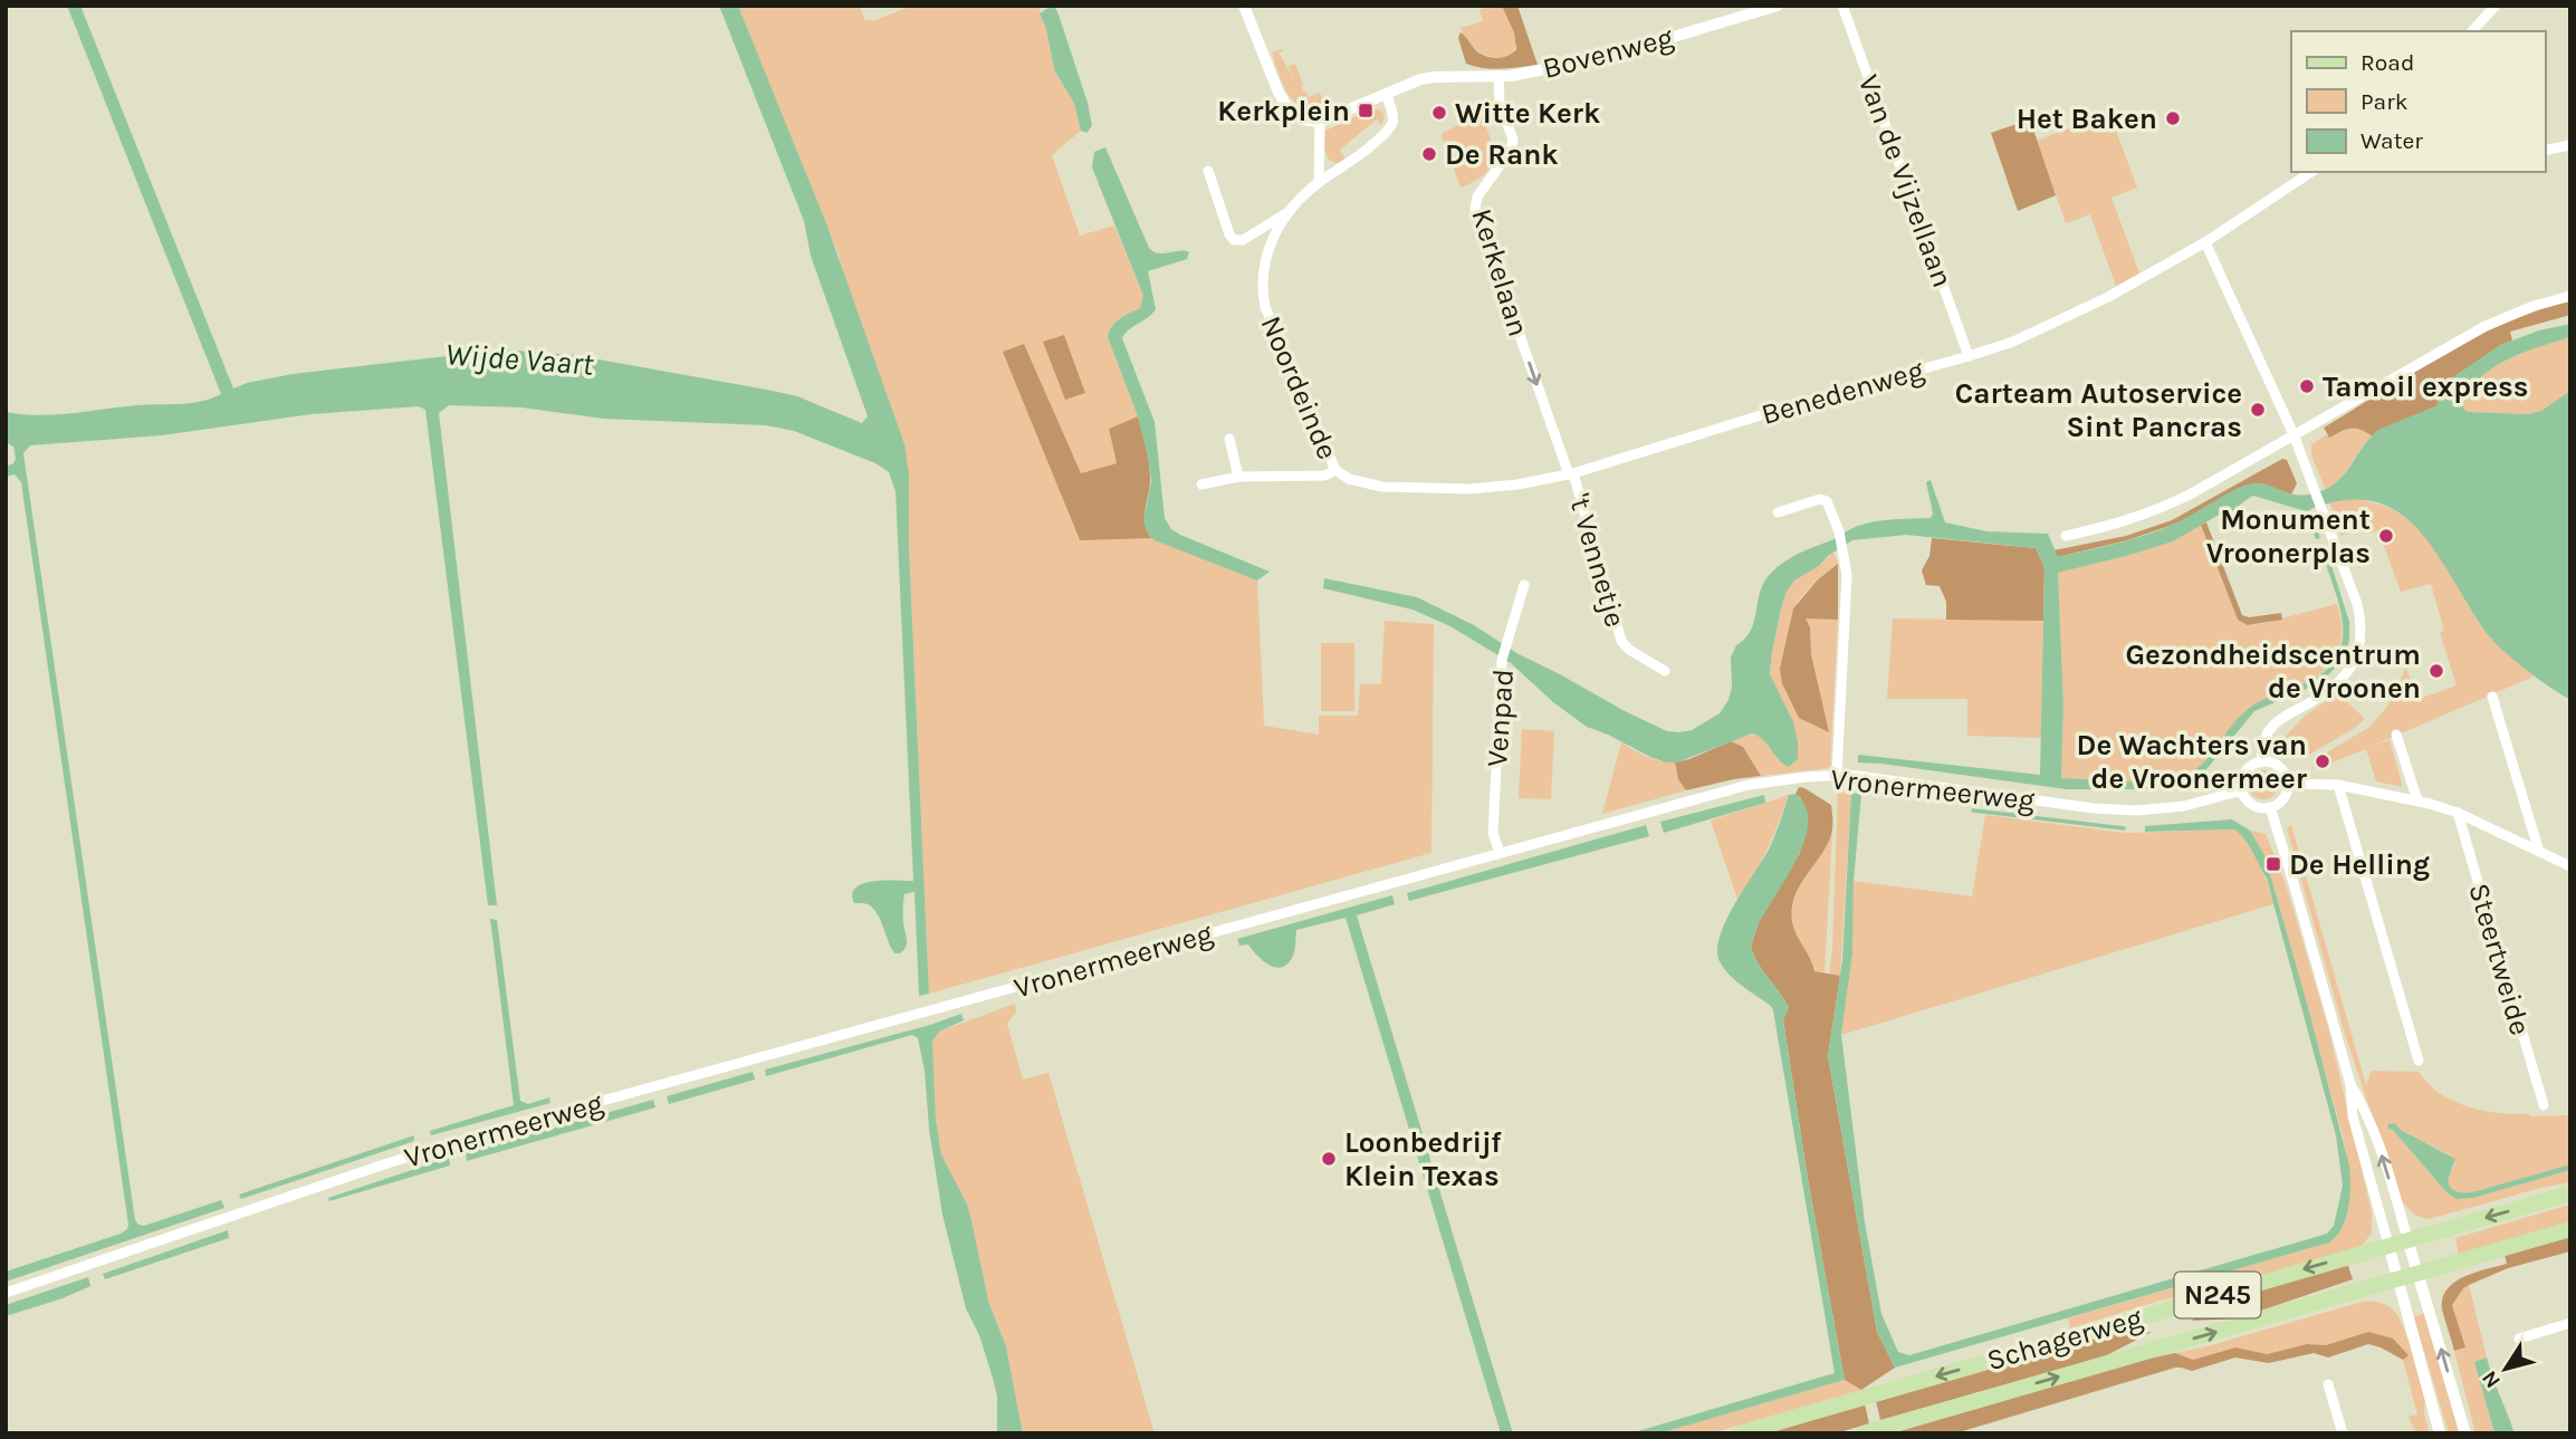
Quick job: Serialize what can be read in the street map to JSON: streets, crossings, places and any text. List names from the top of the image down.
{
  "streets": {
    "main road": ["N245", "Schagerweg"],
    "street": [
      "Bovenweg",
      "Van de Vijzellaan",
      "Kerkelaan",
      "Noordeinde",
      "Benedenweg",
      "'t Vennetje",
      "Venpad",
      "Vronermeerweg",
      "Steertweide"
    ]
  },
  "crossings": [
    ["Bovenweg", "Kerkelaan"],
    ["Van de Vijzellaan", "Benedenweg"],
    ["Kerkelaan", "Benedenweg"],
    ["Kerkelaan", "'t Vennetje"],
    ["Noordeinde", "Benedenweg"],
    ["Benedenweg", "'t Vennetje"],
    ["Venpad", "Vronermeerweg"]
  ],
  "one_way": ["Kerkelaan"],
  "water": ["Wijde Vaart"],
  "places": {
    "transit": ["Kerkplein", "De Helling"],
    "other": [
      "Witte Kerk",
      "Het Baken",
      "De Rank",
      "Tamoil express",
      "Carteam Autoservice Sint Pancras",
      "Monument Vroonerplas",
      "Gezondheidscentrum de Vroonen",
      "De Wachters van de Vroonermeer",
      "Loonbedrijf Klein Texas"
    ]
  },
  "legend": ["Road", "Park", "Water"],
  "north": "bottom left"
}
